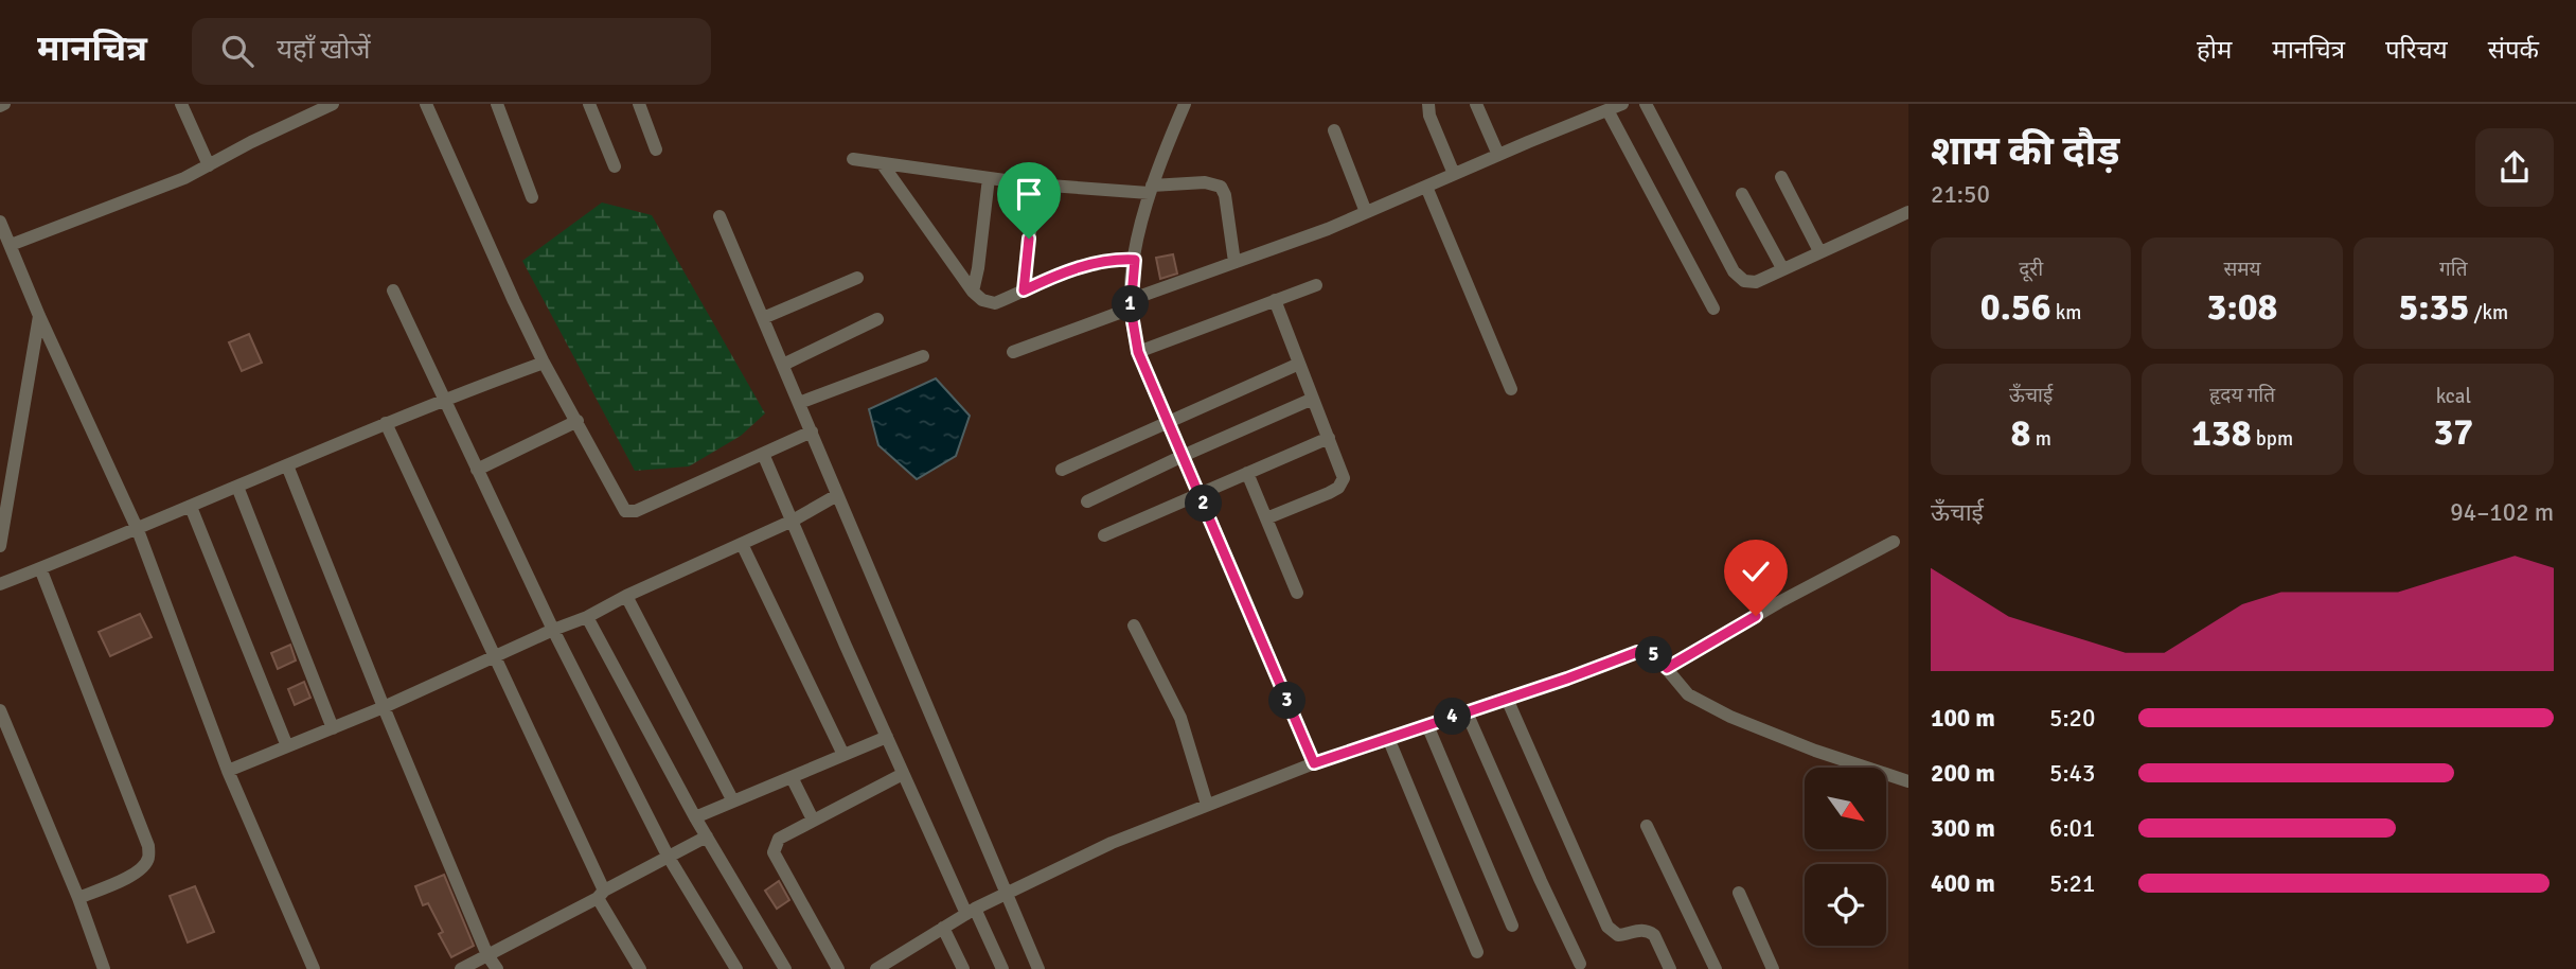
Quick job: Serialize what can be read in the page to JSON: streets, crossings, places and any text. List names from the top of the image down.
{
  "north": "bottom right",
  "page": {
    "header": "मानचित्र",
    "search": "यहाँ खोजें",
    "nav": [
      "होम",
      "मानचित्र",
      "परिचय",
      "संपर्क"
    ],
    "heading": ["शाम की दौड़", "21:50"],
    "stats": [
      ["दूरी", "0.56 km"],
      ["समय", "3:08"],
      ["गति", "5:35 /km"],
      ["ऊँचाई", "8 m"],
      ["हृदय गति", "138 bpm"],
      ["kcal", "37"]
    ],
    "pins": [
      "1",
      "2",
      "5",
      "3",
      "4"
    ],
    "chart": ["ऊँचाई", "94–102 m"],
    "list": [
      {
        "name": "100 m",
        "note": "5:20"
      },
      {
        "name": "200 m",
        "note": "5:43"
      },
      {
        "name": "300 m",
        "note": "6:01"
      },
      {
        "name": "400 m",
        "note": "5:21"
      }
    ]
  }
}
